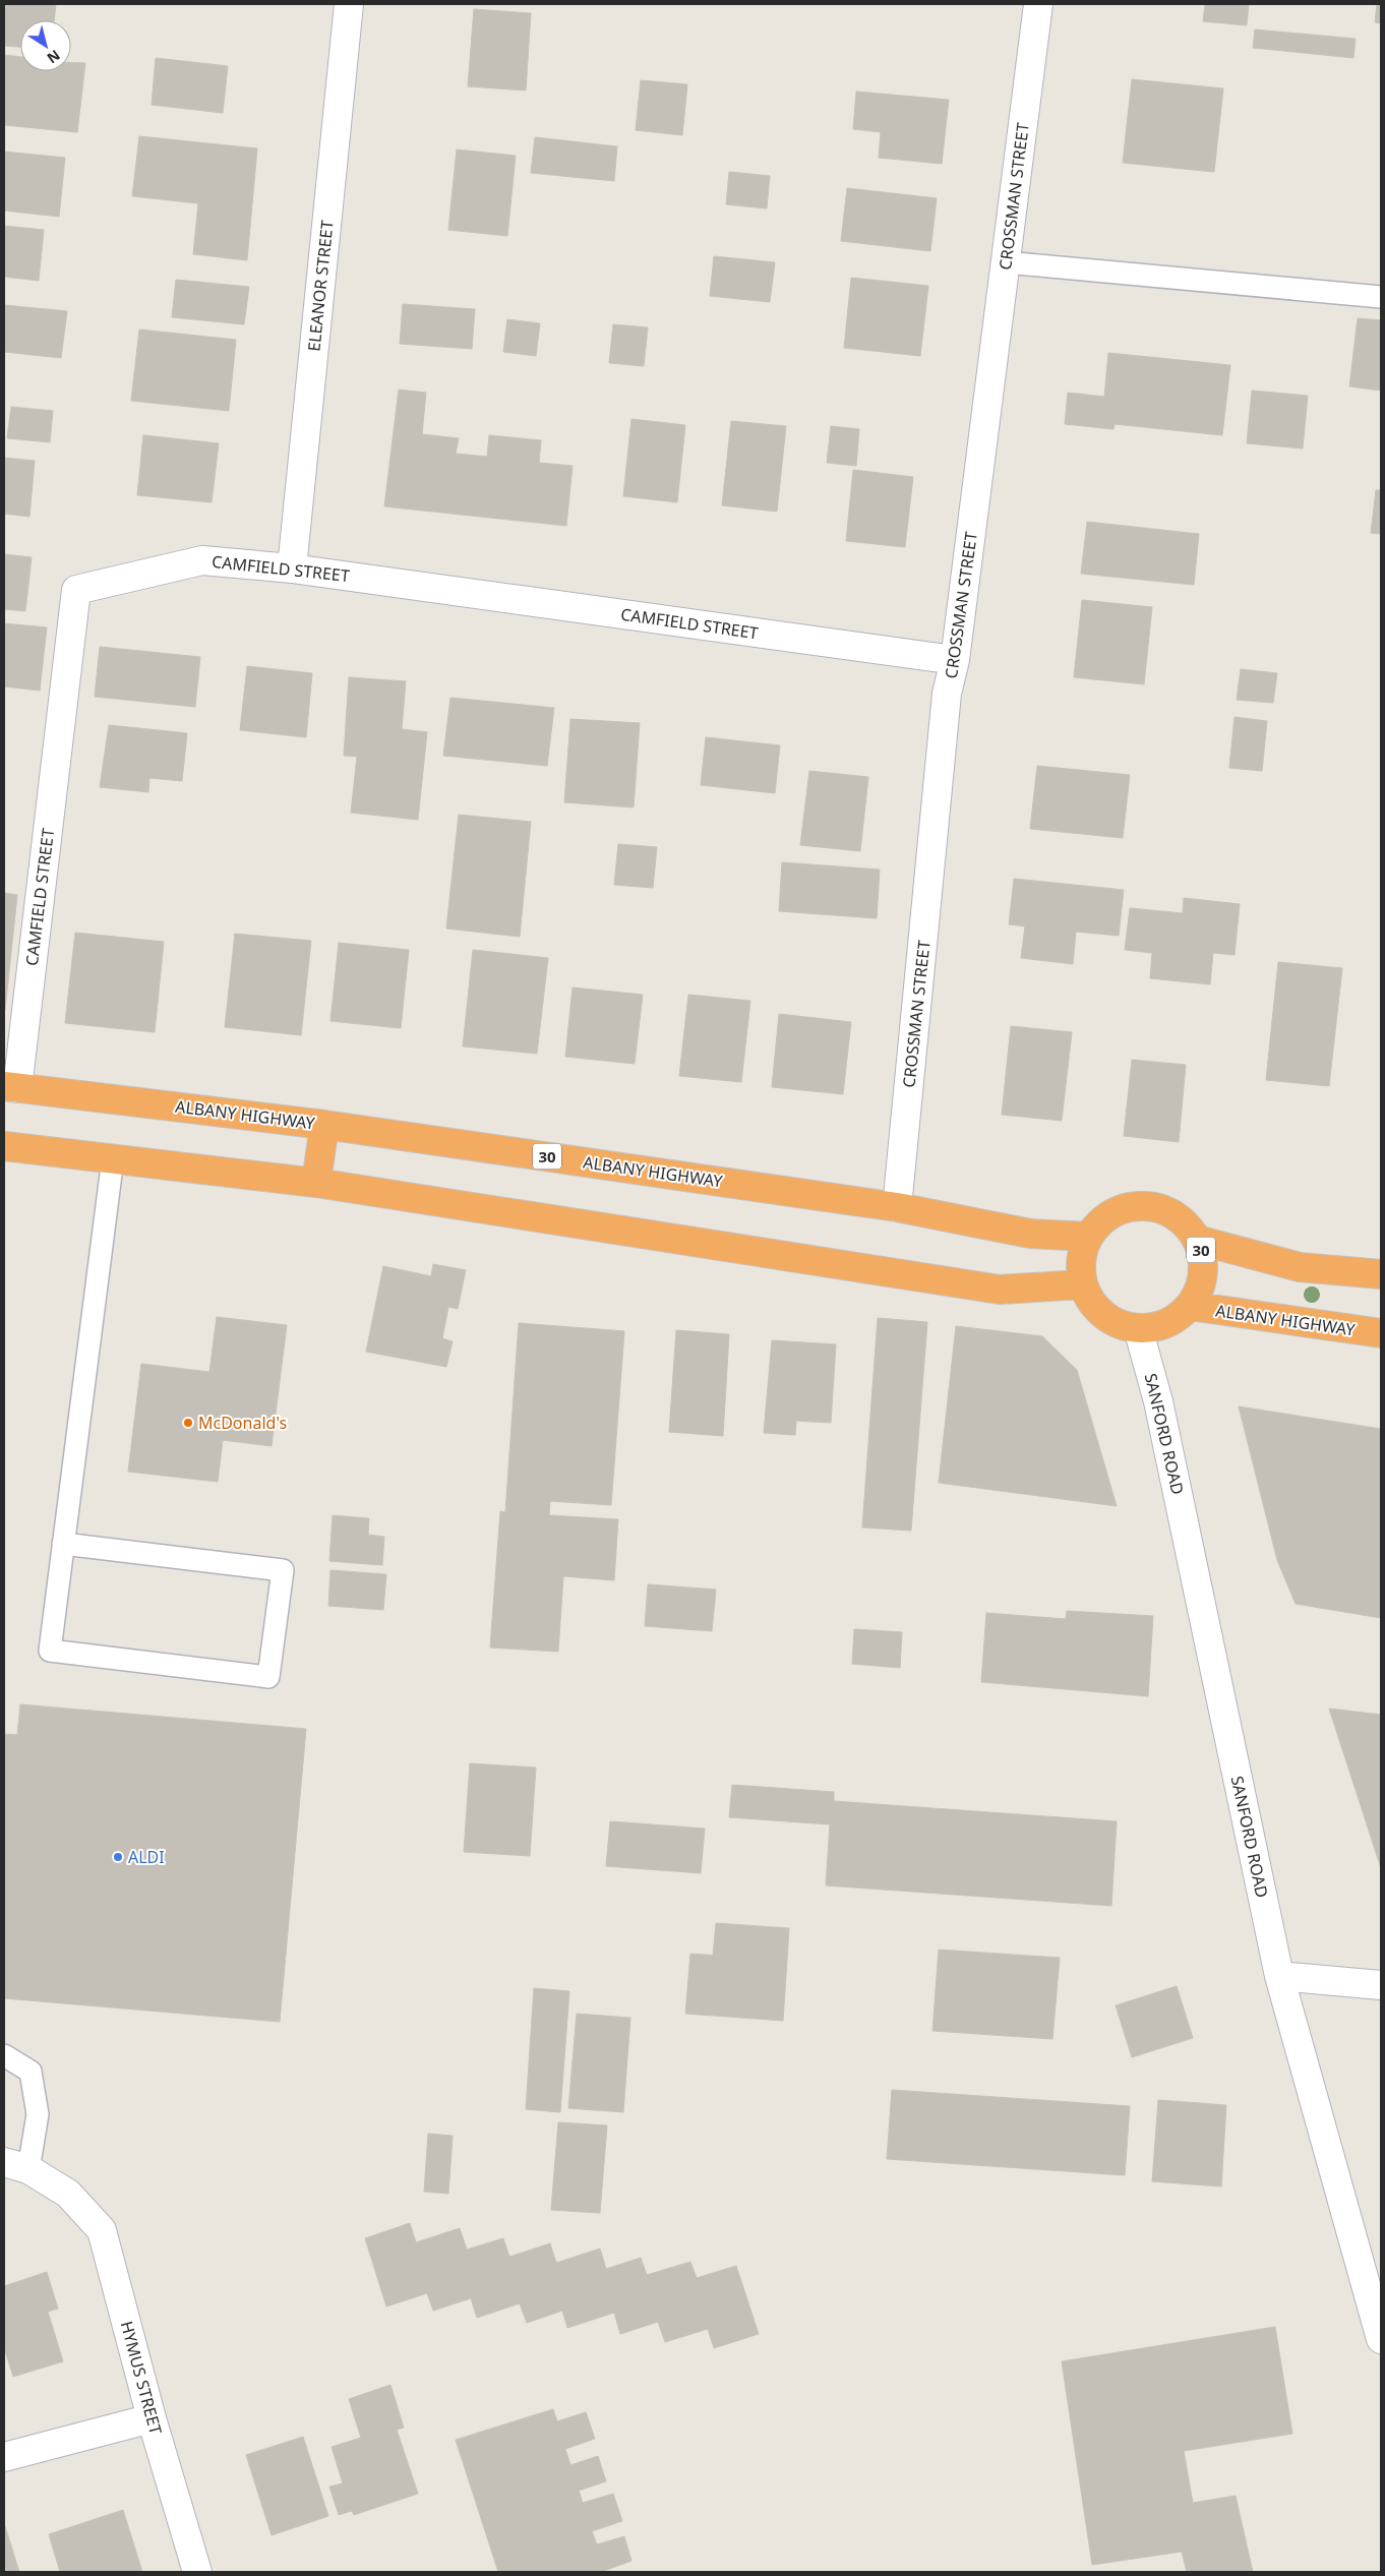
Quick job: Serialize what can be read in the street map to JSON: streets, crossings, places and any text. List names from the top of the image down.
{
  "streets": {
    "highway": ["ALBANY HIGHWAY", "30"],
    "street": [
      "CROSSMAN STREET",
      "ELEANOR STREET",
      "CAMFIELD STREET",
      "SANFORD ROAD",
      "HYMUS STREET"
    ]
  },
  "crossings": [
    ["CROSSMAN STREET", "CAMFIELD STREET"],
    ["CROSSMAN STREET", "ALBANY HIGHWAY"],
    ["ELEANOR STREET", "CAMFIELD STREET"],
    ["CAMFIELD STREET", "ALBANY HIGHWAY"],
    ["ALBANY HIGHWAY", "30"],
    ["ALBANY HIGHWAY", "SANFORD ROAD"],
    ["30", "SANFORD ROAD"]
  ],
  "places": ["McDonald's", "ALDI"],
  "north": "bottom right"
}
